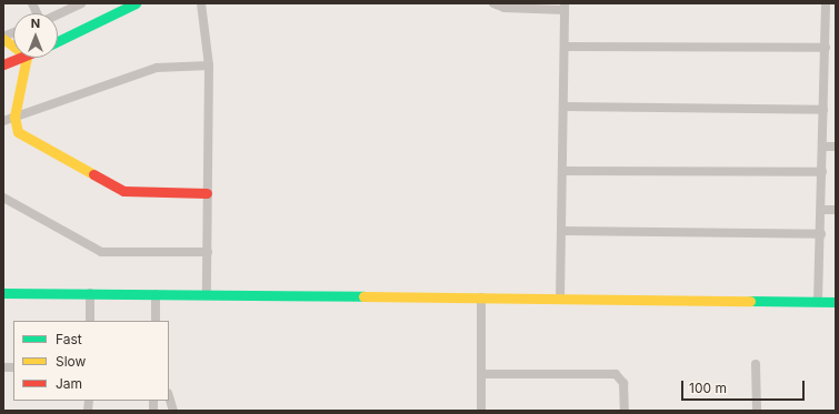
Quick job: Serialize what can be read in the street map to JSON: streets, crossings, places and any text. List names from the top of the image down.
{
  "legend": ["Fast", "Slow", "Jam"],
  "scale_bar": "100 m",
  "north": "top"
}
